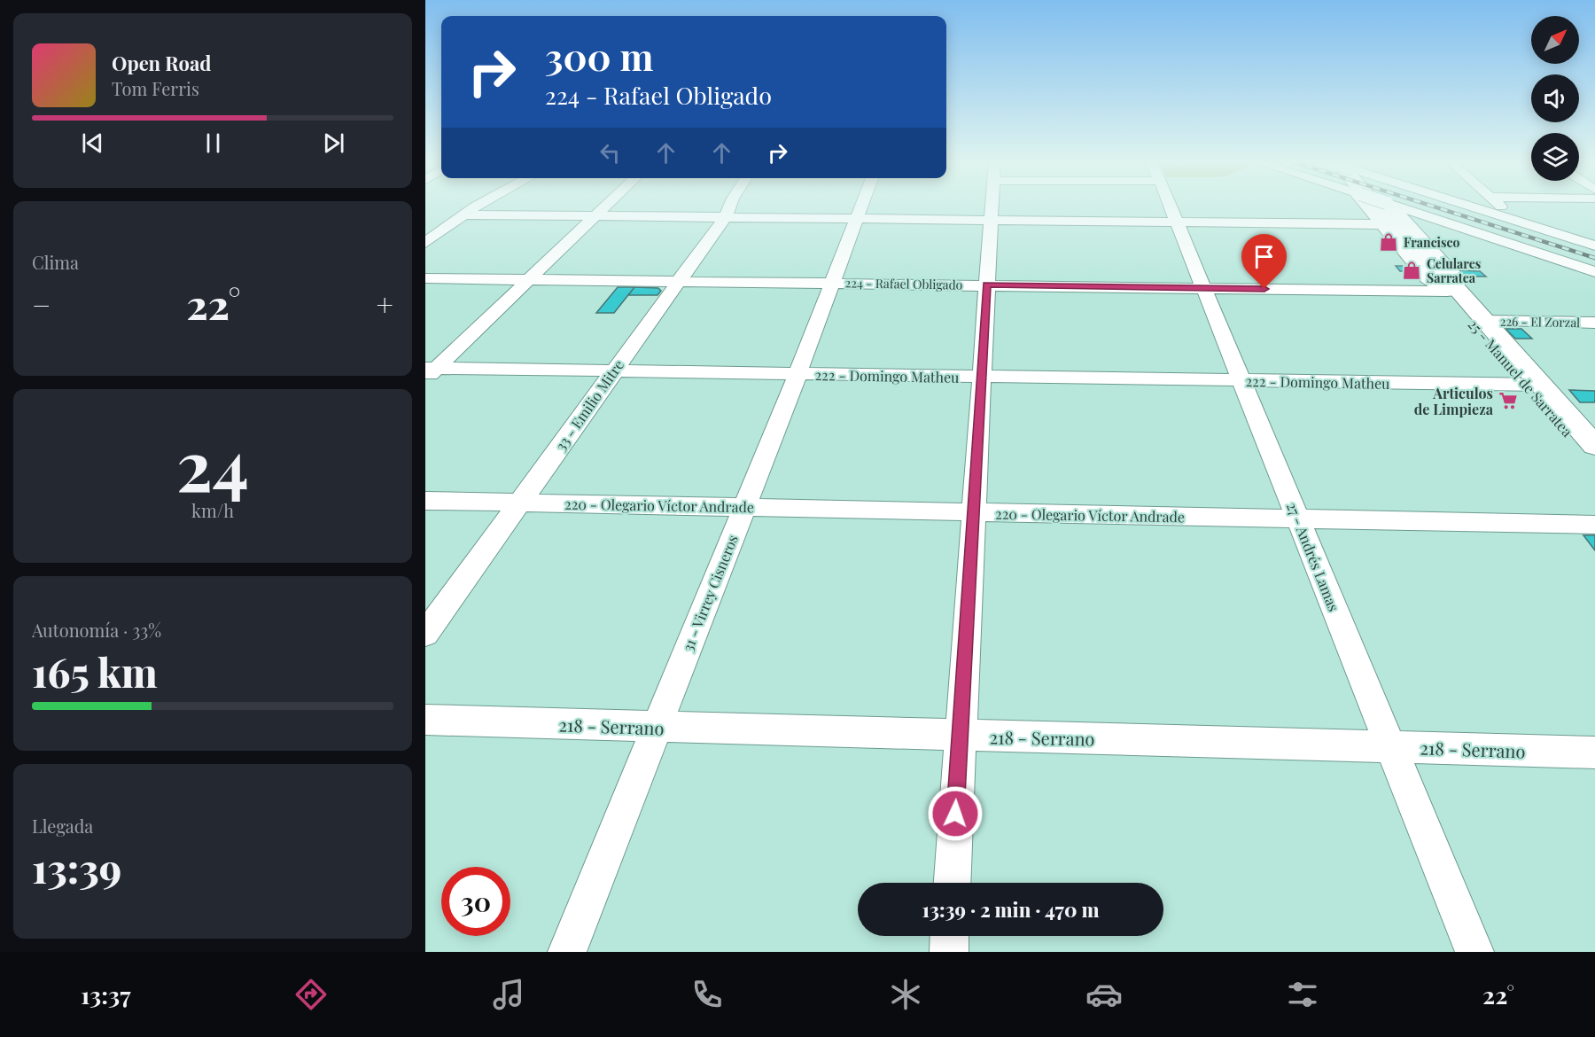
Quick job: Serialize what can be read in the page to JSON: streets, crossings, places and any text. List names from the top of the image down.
{
  "streets": {
    "main road": ["25 - Manuel de Sarratea"],
    "street": [
      "224 - Rafael Obligado",
      "226 - El Zorzal",
      "222 - Domingo Matheu",
      "33 - Emilio Mitre",
      "220 - Olegario Víctor Andrade",
      "27 - Andrés Lamas",
      "31 - Virrey Cisneros",
      "218 - Serrano"
    ]
  },
  "crossings": [
    ["224 - Rafael Obligado", "25 - Manuel de Sarratea"],
    ["224 - Rafael Obligado", "33 - Emilio Mitre"],
    ["224 - Rafael Obligado", "27 - Andrés Lamas"],
    ["224 - Rafael Obligado", "31 - Virrey Cisneros"],
    ["222 - Domingo Matheu", "25 - Manuel de Sarratea"],
    ["222 - Domingo Matheu", "33 - Emilio Mitre"],
    ["222 - Domingo Matheu", "27 - Andrés Lamas"],
    ["222 - Domingo Matheu", "31 - Virrey Cisneros"],
    ["33 - Emilio Mitre", "220 - Olegario Víctor Andrade"],
    ["220 - Olegario Víctor Andrade", "27 - Andrés Lamas"],
    ["220 - Olegario Víctor Andrade", "31 - Virrey Cisneros"],
    ["27 - Andrés Lamas", "218 - Serrano"],
    ["31 - Virrey Cisneros", "218 - Serrano"]
  ],
  "places": {
    "shop": ["Francisco", "Celulares Sarratea"],
    "supermarket": ["Articulos de Limpieza"]
  },
  "north": "top right",
  "page": {
    "turn": ["300 m", "224 - Rafael Obligado"],
    "song": ["Open Road", "Tom Ferris"],
    "tile": [
      "Clima",
      ["24", "km/h"],
      ["Autonomía · 33%", "165 km"],
      ["Llegada", "13:39"]
    ],
    "heat": ["−", "22°", "+"],
    "limit": "30",
    "trip": "13:39 · 2 min · 470 m",
    "tabs": ["13:37", "22°"]
  }
}
